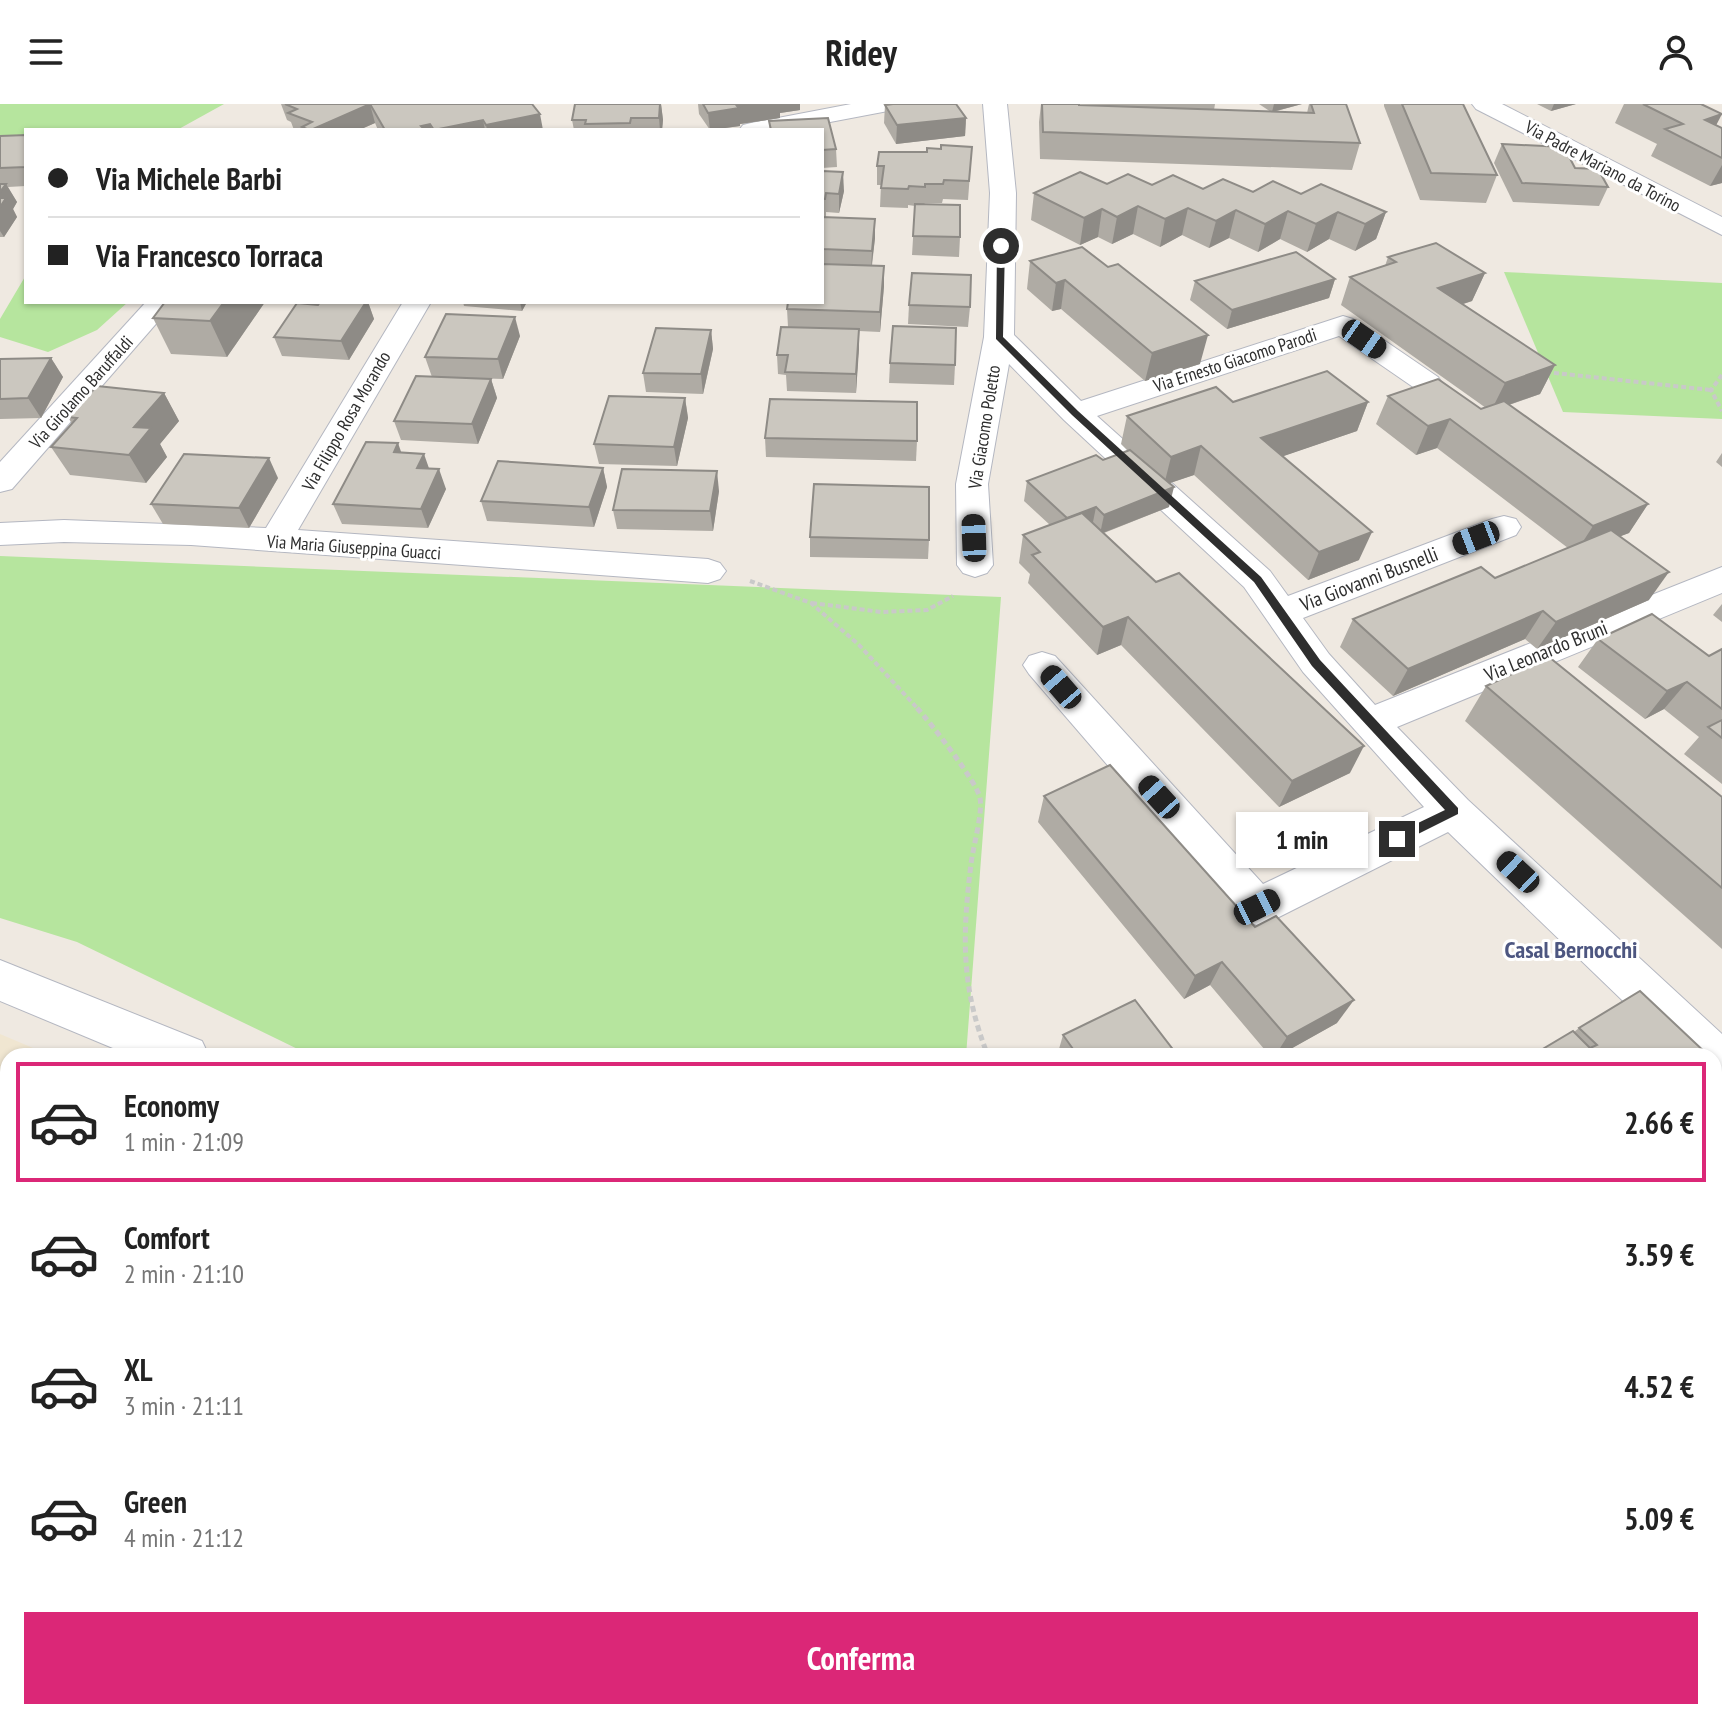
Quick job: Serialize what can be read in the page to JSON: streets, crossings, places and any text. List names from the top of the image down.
{
  "streets": {
    "street": [
      "Via Padre Mariano da Torino",
      "Via Ernesto Giacomo Parodi",
      "Via Girolamo Baruffaldi",
      "Via Filippo Rosa Morando",
      "Via Giacomo Poletto",
      "Via Maria Giuseppina Guacci",
      "Via Giovanni Busnelli",
      "Via Leonardo Bruni"
    ]
  },
  "crossings": [
    ["Via Filippo Rosa Morando", "Via Maria Giuseppina Guacci"]
  ],
  "districts": ["Casal Bernocchi"],
  "page": {
    "header": "Ridey",
    "banner": ["Via Michele Barbi", "Via Francesco Torraca"],
    "bubble": "1 min",
    "list": [
      {
        "name": "Economy",
        "note": "1 min · 21:09",
        "value": "2.66 €"
      },
      {
        "name": "Comfort",
        "note": "2 min · 21:10",
        "value": "3.59 €"
      },
      {
        "name": "XL",
        "note": "3 min · 21:11",
        "value": "4.52 €"
      },
      {
        "name": "Green",
        "note": "4 min · 21:12",
        "value": "5.09 €"
      }
    ],
    "buttons": "Conferma"
  }
}
